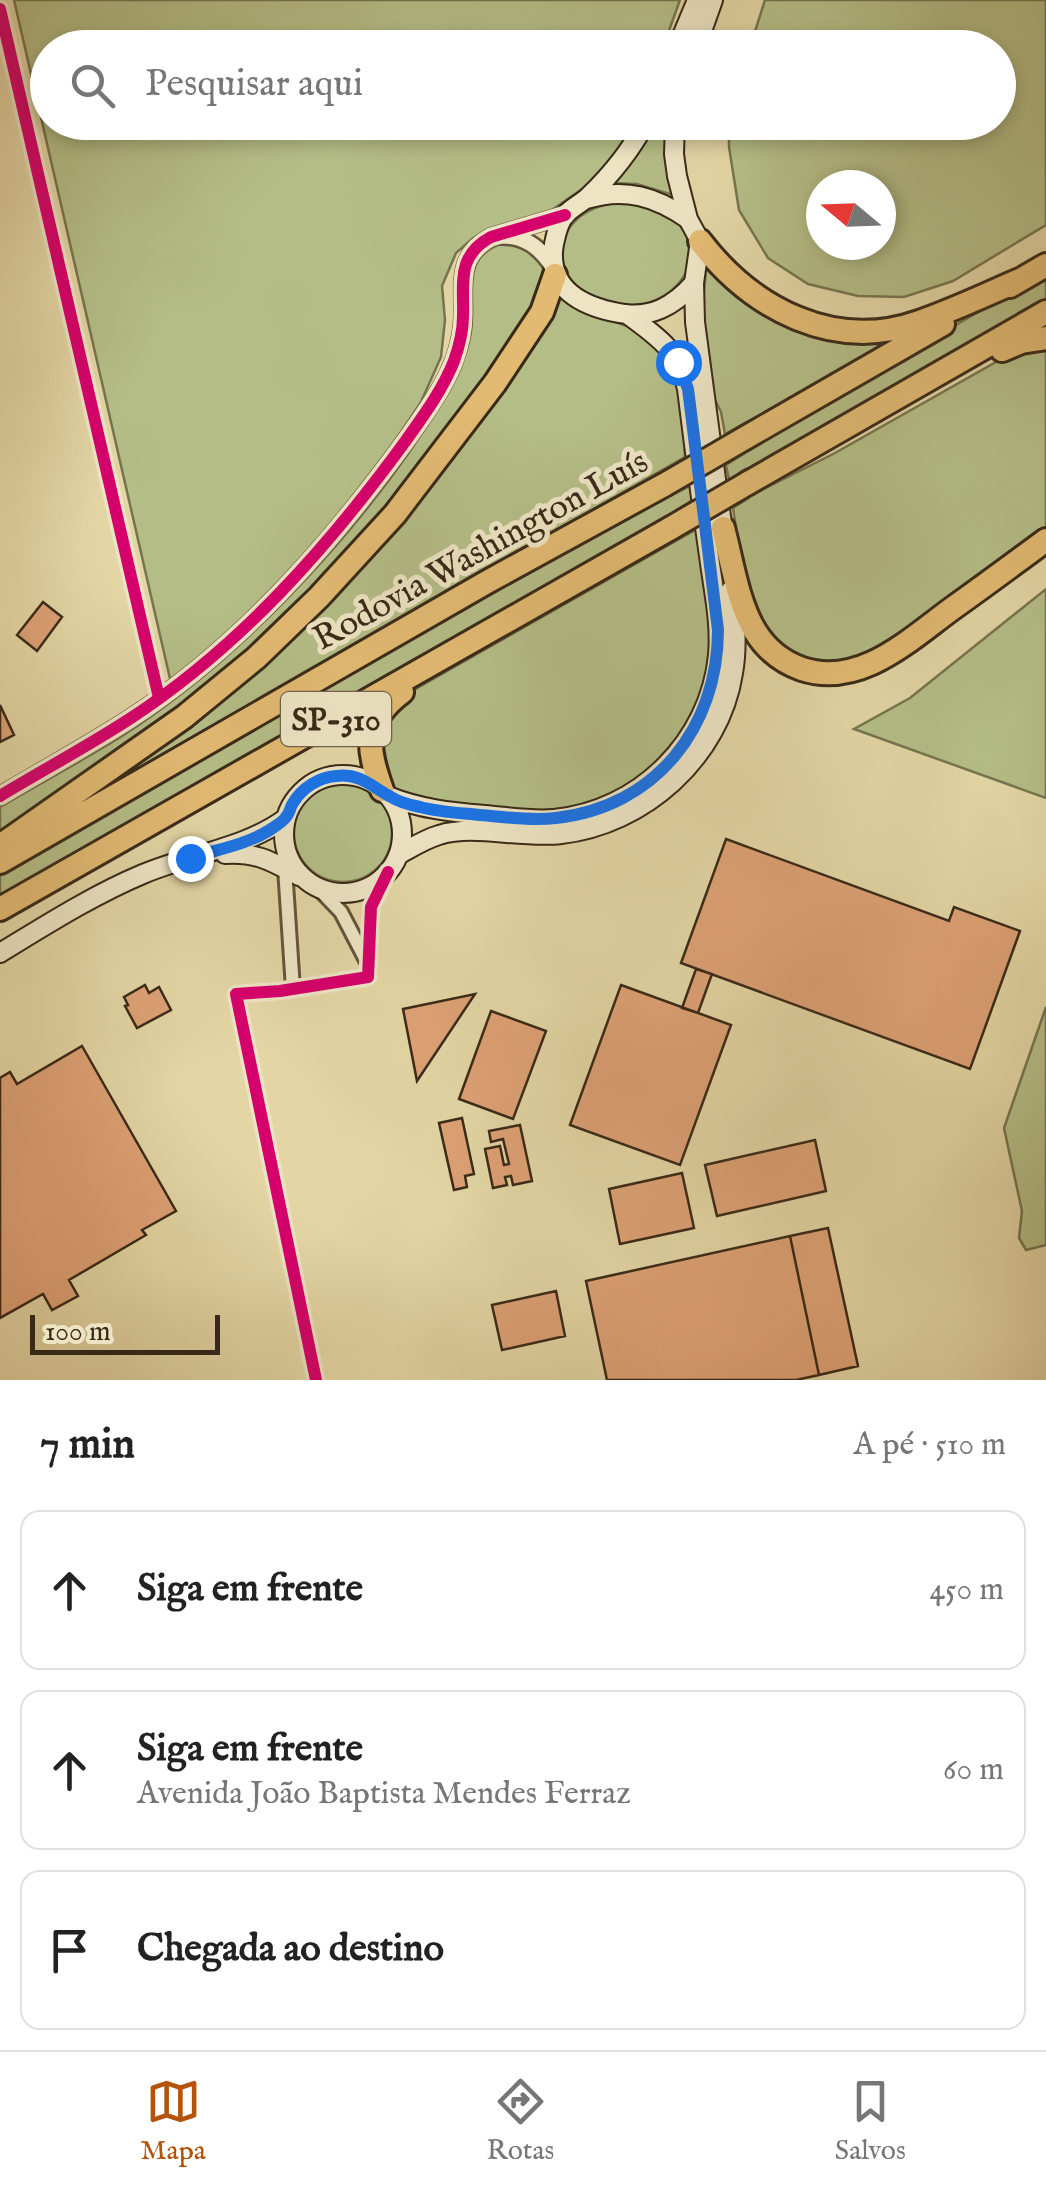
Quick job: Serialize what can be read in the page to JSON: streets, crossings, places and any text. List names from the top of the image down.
{
  "streets": {
    "highway": ["Rodovia Washington Luís", "SP-310"]
  },
  "scale_bar": "100 m",
  "north": "left",
  "page": {
    "search": "Pesquisar aqui",
    "scale": "100 m",
    "heading": ["7 min", "A pé · 510 m"],
    "list": [
      ["Siga em frente", "450 m"],
      ["Siga em frente", "Avenida João Baptista Mendes Ferraz", "60 m"],
      "Chegada ao destino"
    ],
    "nav": ["Mapa", "Rotas", "Salvos"]
  }
}
